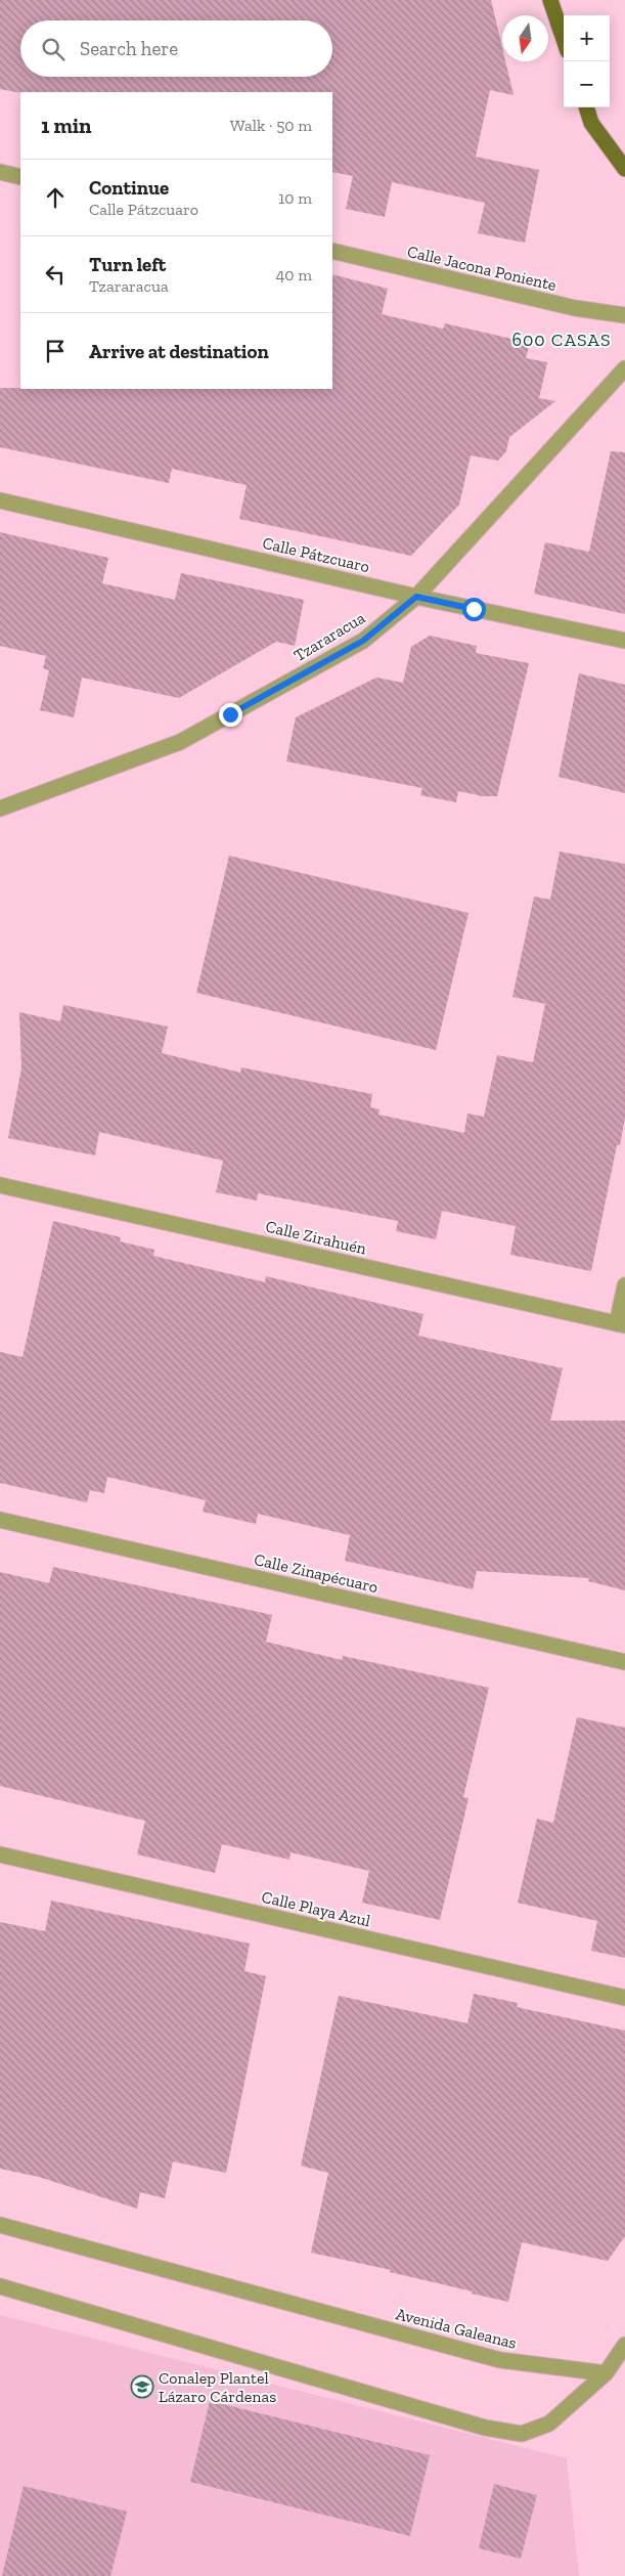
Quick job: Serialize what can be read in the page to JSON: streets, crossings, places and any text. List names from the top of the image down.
{
  "streets": {
    "street": [
      "Calle Jacona Poniente",
      "Calle Pátzcuaro",
      "Tzararacua",
      "Calle Zirahuén",
      "Calle Zinapécuaro",
      "Calle Playa Azul",
      "Avenida Galeanas"
    ]
  },
  "crossings": [
    ["Calle Pátzcuaro", "Tzararacua"]
  ],
  "districts": ["600 CASAS"],
  "places": {
    "school or university": ["Conalep Plantel Lázaro Cárdenas"]
  },
  "north": "bottom",
  "page": {
    "map_buttons": ["+", "−"],
    "search": "Search here",
    "heading": ["1 min", "Walk · 50 m"],
    "list": [
      ["Continue", "Calle Pátzcuaro", "10 m"],
      ["Turn left", "Tzararacua", "40 m"],
      "Arrive at destination"
    ]
  }
}
